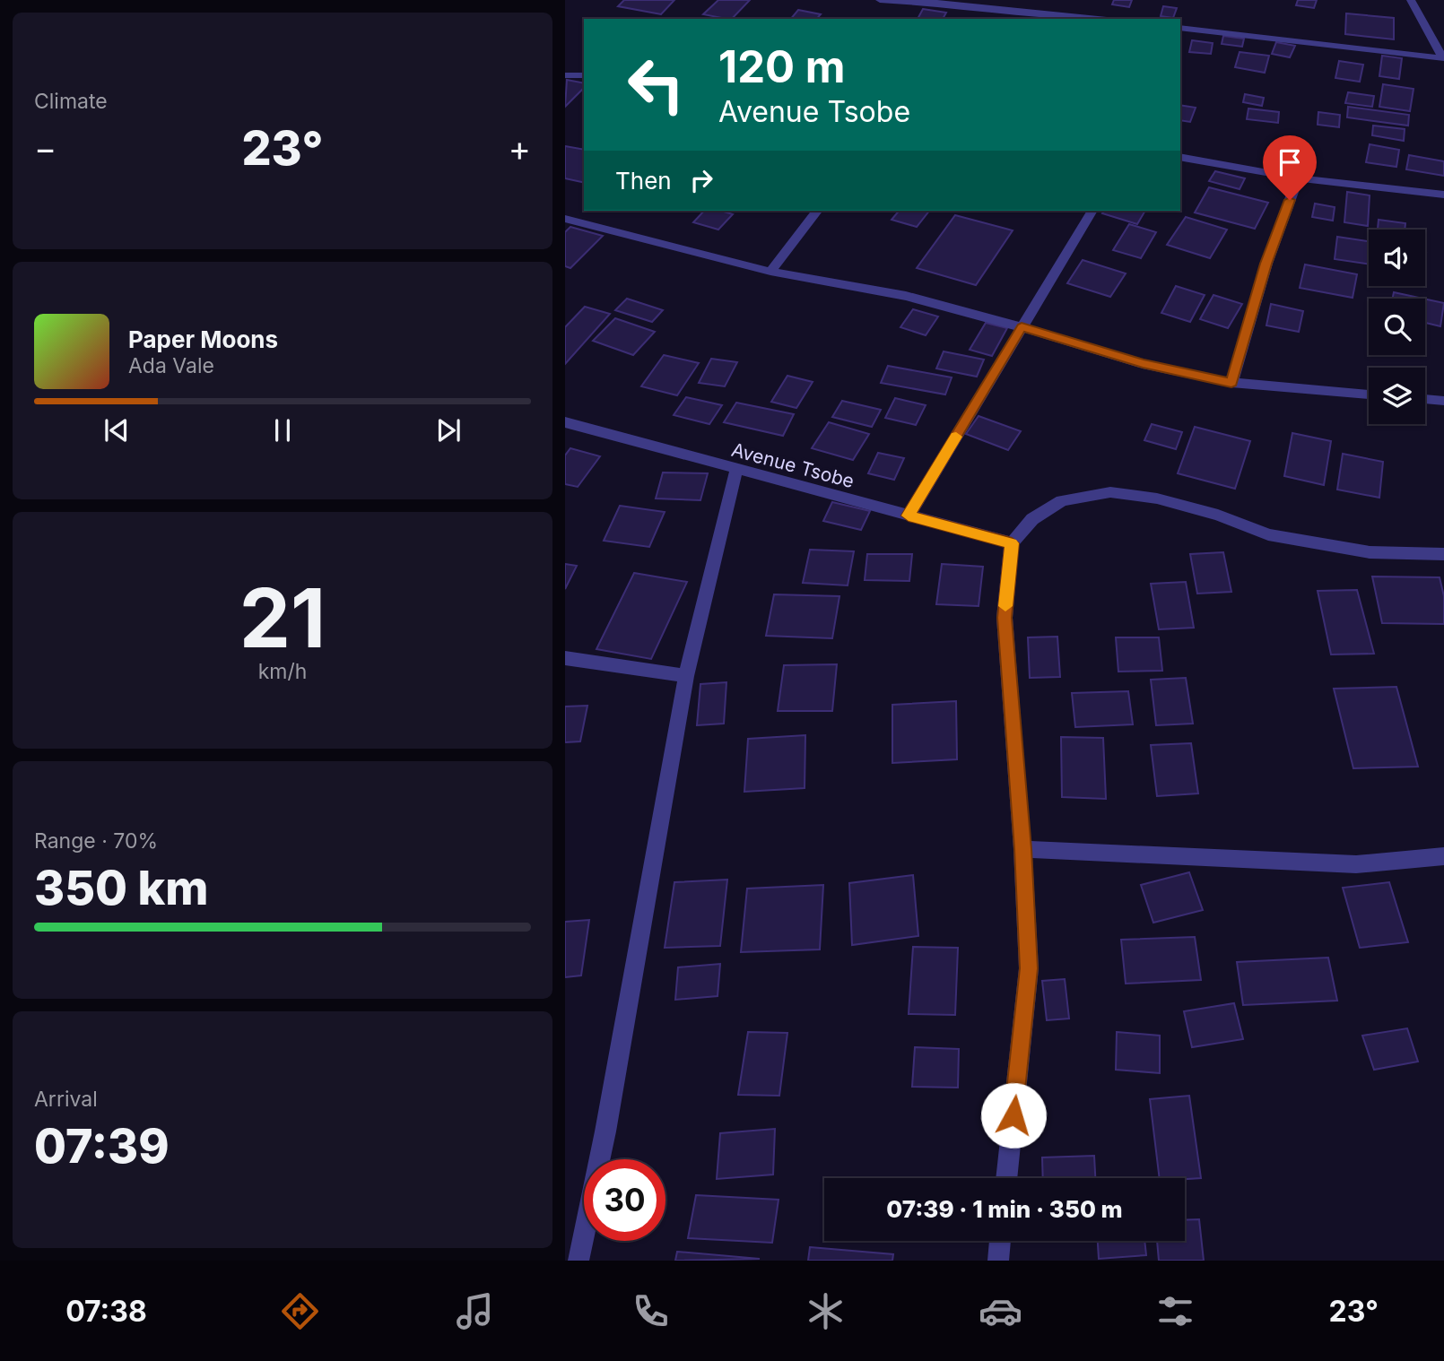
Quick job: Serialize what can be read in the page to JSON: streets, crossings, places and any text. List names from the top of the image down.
{
  "streets": {
    "street": ["Avenue Tsobe"]
  },
  "page": {
    "tile": [
      "Climate",
      ["21", "km/h"],
      ["Range · 70%", "350 km"],
      ["Arrival", "07:39"]
    ],
    "turn": ["120 m", "Avenue Tsobe"],
    "heat": ["−", "23°", "+"],
    "then": "Then",
    "song": ["Paper Moons", "Ada Vale"],
    "limit": "30",
    "trip": "07:39 · 1 min · 350 m",
    "tabs": ["07:38", "23°"]
  }
}
